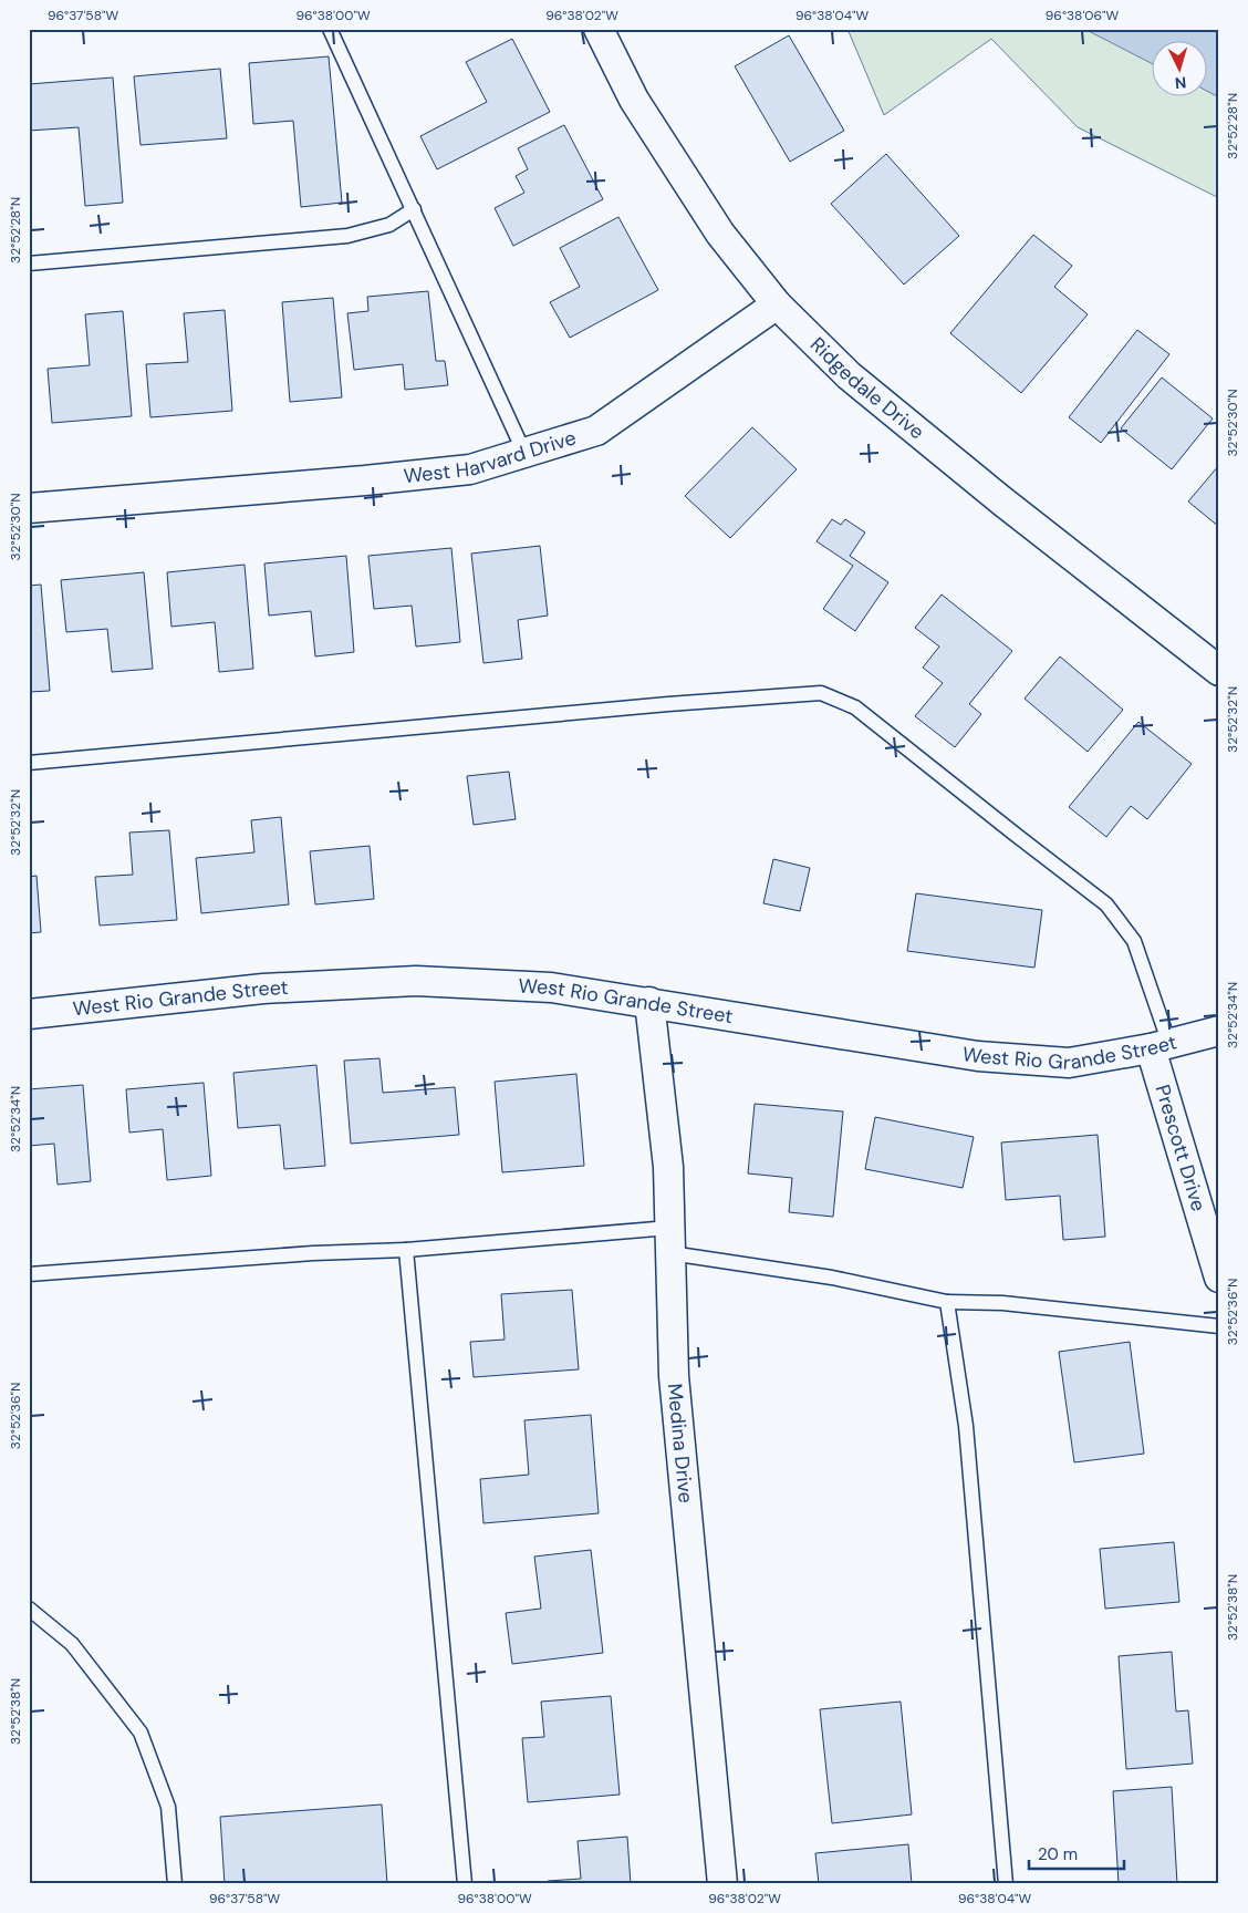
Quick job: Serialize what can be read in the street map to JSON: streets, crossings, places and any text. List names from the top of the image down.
{
  "streets": {
    "street": [
      "Ridgedale Drive",
      "West Harvard Drive",
      "West Rio Grande Street",
      "Prescott Drive",
      "Medina Drive"
    ]
  },
  "crossings": [
    ["Ridgedale Drive", "West Harvard Drive"],
    ["West Rio Grande Street", "Prescott Drive"],
    ["West Rio Grande Street", "Medina Drive"]
  ],
  "scale_bar": "20 m",
  "north": "bottom",
  "coordinates": [
    "96°37'58\"W",
    "96°38'00\"W",
    "96°38'02\"W",
    "96°38'04\"W",
    "96°38'06\"W",
    "32°52'28\"N",
    "32°52'30\"N",
    "32°52'32\"N",
    "32°52'34\"N",
    "32°52'36\"N",
    "32°52'38\"N"
  ]
}
